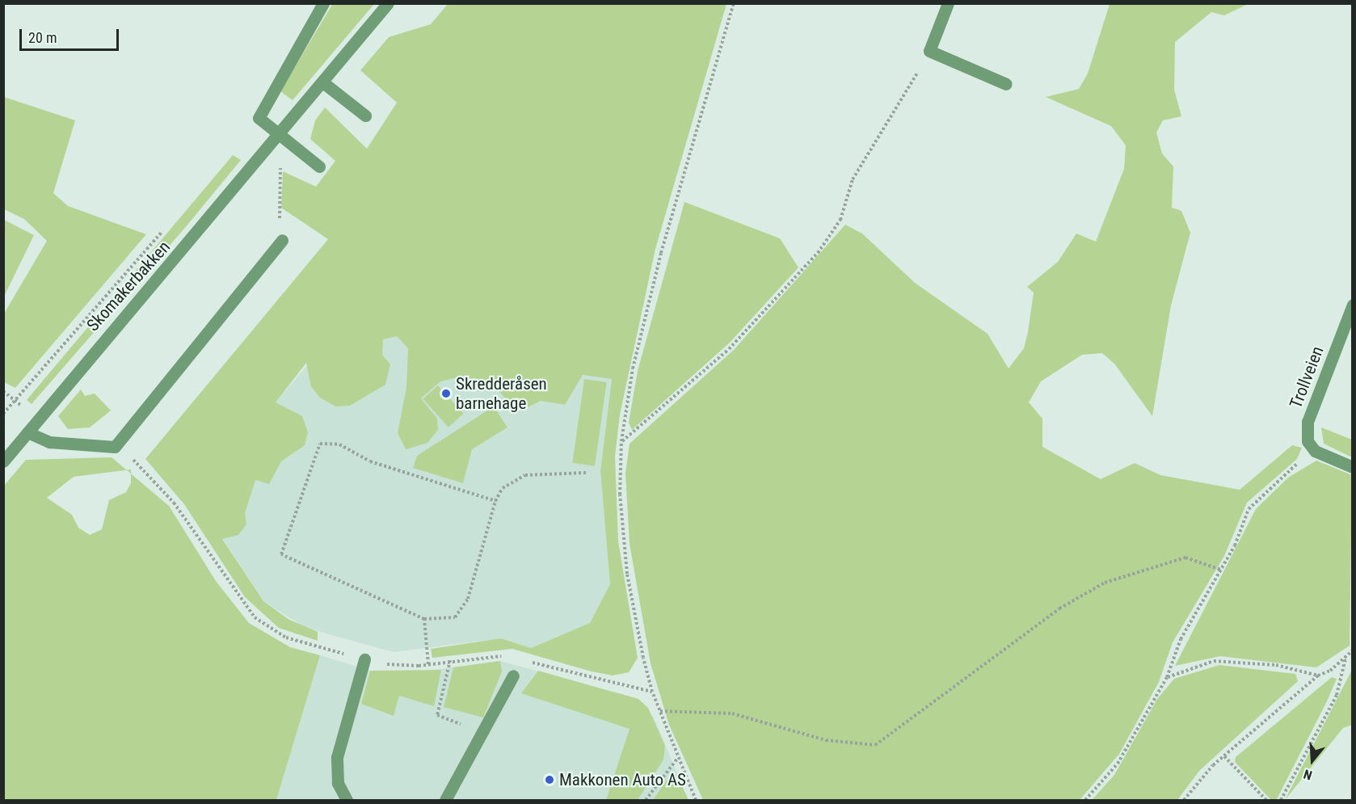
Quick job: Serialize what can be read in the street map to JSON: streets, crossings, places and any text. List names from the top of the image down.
{
  "streets": {
    "street": ["Skomakerbakken", "Trollveien"]
  },
  "places": ["Skredderåsen barnehage", "Makkonen Auto AS"],
  "scale_bar": "20 m",
  "north": "bottom"
}
